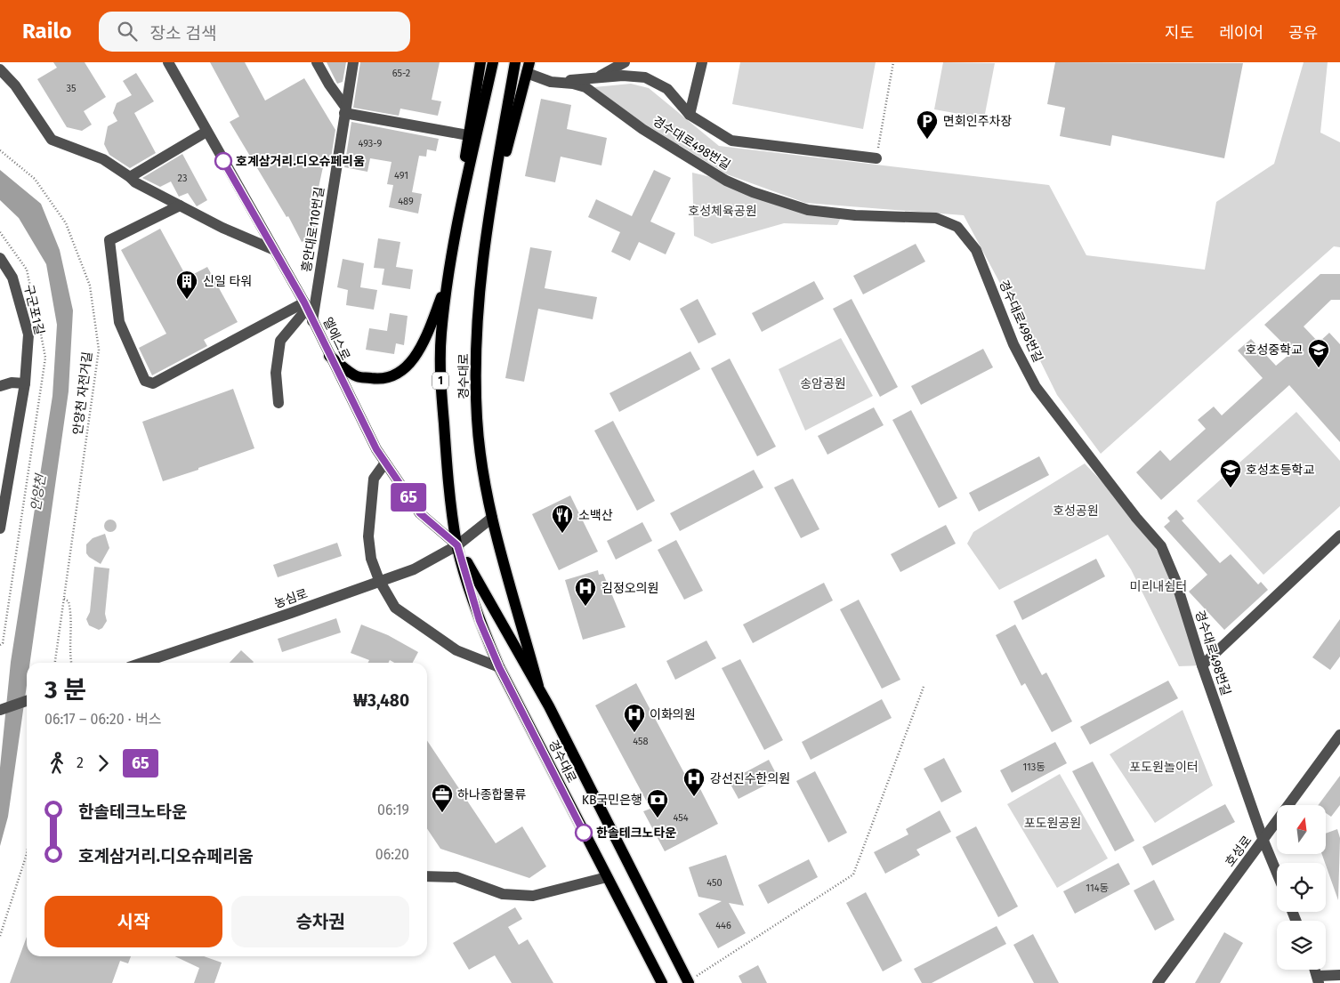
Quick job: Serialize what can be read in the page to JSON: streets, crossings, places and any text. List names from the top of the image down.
{
  "streets": {
    "main road": ["경수대로", "1"],
    "street": [
      "경수대로498번길",
      "흥안대로110번길",
      "구군포1길",
      "엘에스로",
      "농심로",
      "호성로"
    ],
    "path": ["안양천 자전거길"]
  },
  "crossings": [
    ["경수대로498번길", "호성로"],
    ["흥안대로110번길", "엘에스로"],
    ["엘에스로", "경수대로"],
    ["엘에스로", "농심로"],
    ["경수대로", "농심로"]
  ],
  "water": ["안양천"],
  "parks": [
    "호성체육공원",
    "송암공원",
    "호성공원",
    "미리내쉼터",
    "포도원놀이터",
    "포도원공원"
  ],
  "places": {
    "parking": ["면회인주차장"],
    "other": ["호계삼거리.디오슈페리움", "한솔테크노타운"],
    "building": ["신일 타워"],
    "school or university": ["호성중학교", "호성초등학교"],
    "restaurant": ["소백산"],
    "hospital": ["김정오의원", "이화의원", "강선진수한의원"],
    "office": ["하나종합물류"],
    "bank": ["KB국민은행"]
  },
  "lines": ["bus line 65"],
  "house_numbers": [
    "65-2",
    "35",
    "493-9",
    "491",
    "23",
    "489",
    "458",
    "113동",
    "454",
    "450",
    "114동",
    "446"
  ],
  "north": "top",
  "page": {
    "header": "Railo",
    "search": "장소 검색",
    "nav": ["지도", "레이어", "공유"],
    "on_map": "65",
    "heading": ["3 분", "06:17 – 06:20 · 버스", "₩3,480"],
    "legs": ["2", "65"],
    "list": [
      {
        "name": "한솔테크노타운",
        "value": "06:19"
      },
      {
        "name": "호계삼거리.디오슈페리움",
        "value": "06:20"
      }
    ],
    "buttons": ["시작", "승차권"]
  }
}
